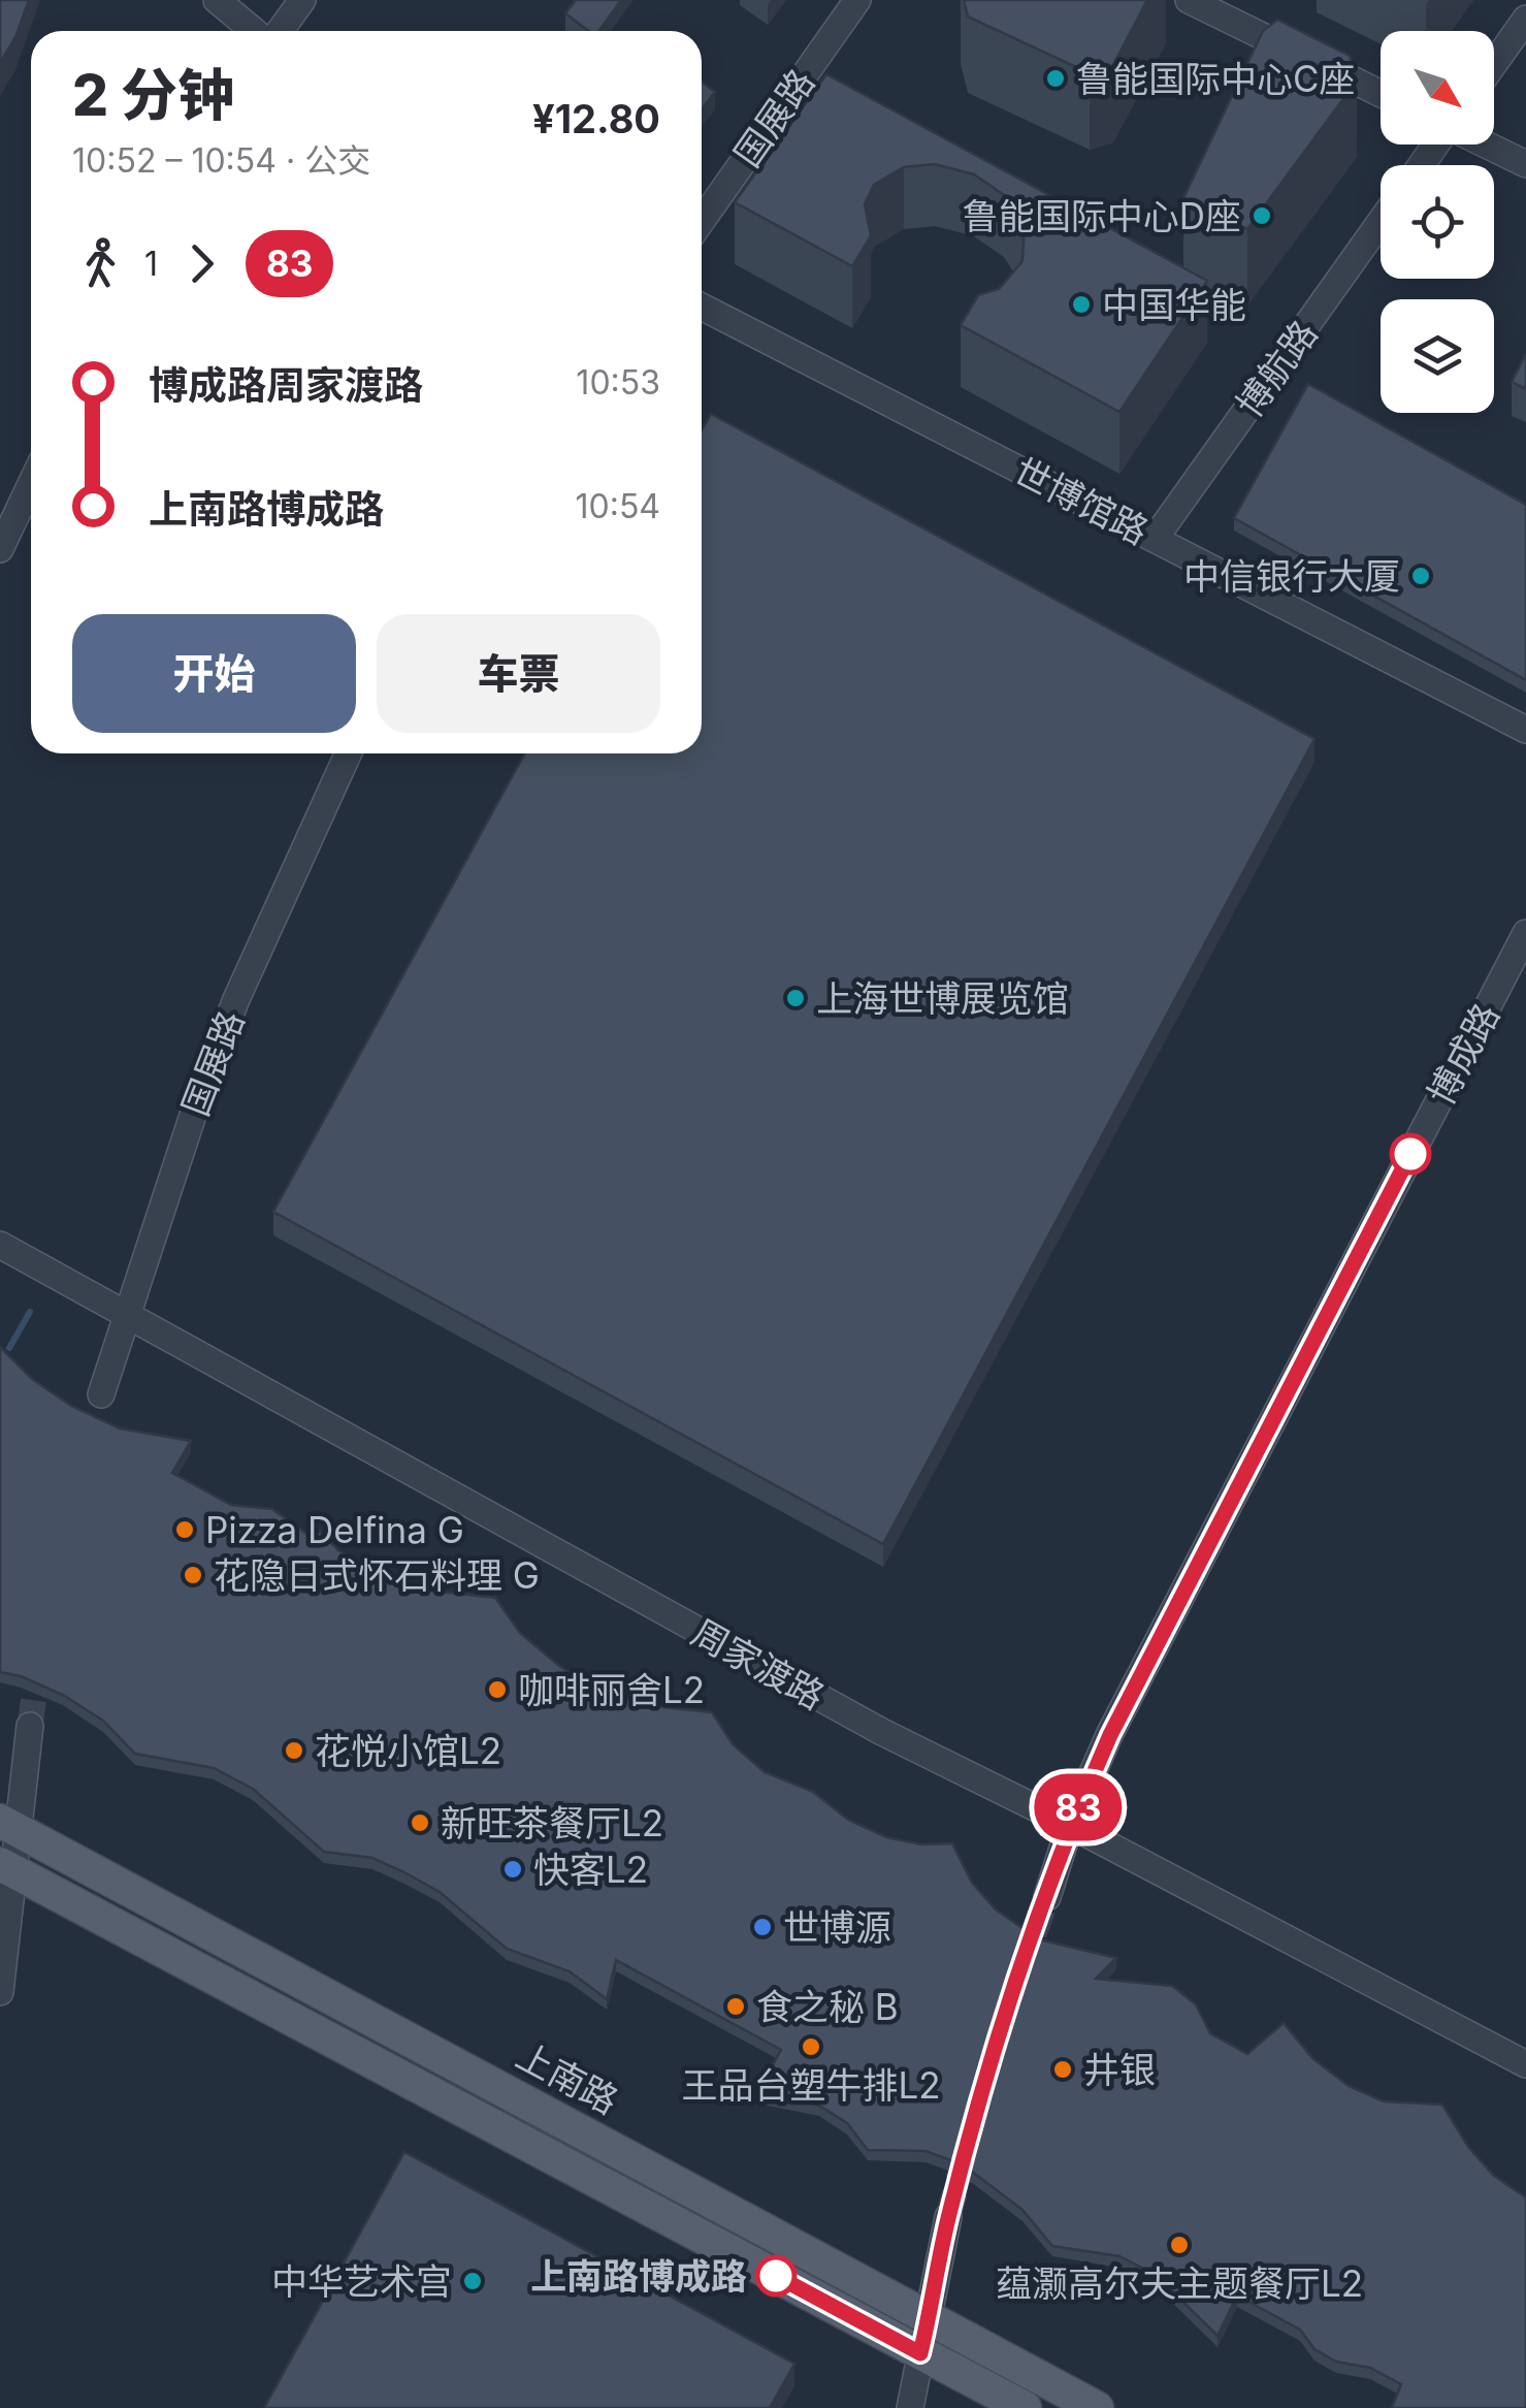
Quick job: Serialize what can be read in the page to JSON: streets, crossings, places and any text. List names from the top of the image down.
{
  "streets": {
    "main road": ["上南路"],
    "street": [
      "国展路",
      "博航路",
      "世博馆路",
      "博成路",
      "周家渡路"
    ]
  },
  "crossings": [
    ["国展路", "周家渡路"],
    ["博航路", "世博馆路"],
    ["博成路", "周家渡路"]
  ],
  "places": [
    "鲁能国际中心C座",
    "鲁能国际中心D座",
    "中国华能",
    "中信银行大厦",
    "上海世博展览馆",
    "Pizza Delfina G",
    "花隐日式怀石料理 G",
    "咖啡丽舍L2",
    "花悦小馆L2",
    "新旺茶餐厅L2",
    "快客L2",
    "世博源",
    "食之秘 B",
    "王品台塑牛排L2",
    "井银",
    "蕴灏高尔夫主题餐厅L2",
    "上南路博成路",
    "中华艺术宫"
  ],
  "lines": ["bus line 83"],
  "north": "bottom right",
  "page": {
    "on_map": "83",
    "heading": ["2 分钟", "10:52 – 10:54 · 公交", "¥12.80"],
    "legs": ["1", "83"],
    "list": [
      {
        "name": "博成路周家渡路",
        "value": "10:53"
      },
      {
        "name": "上南路博成路",
        "value": "10:54"
      }
    ],
    "buttons": ["开始", "车票"]
  }
}
